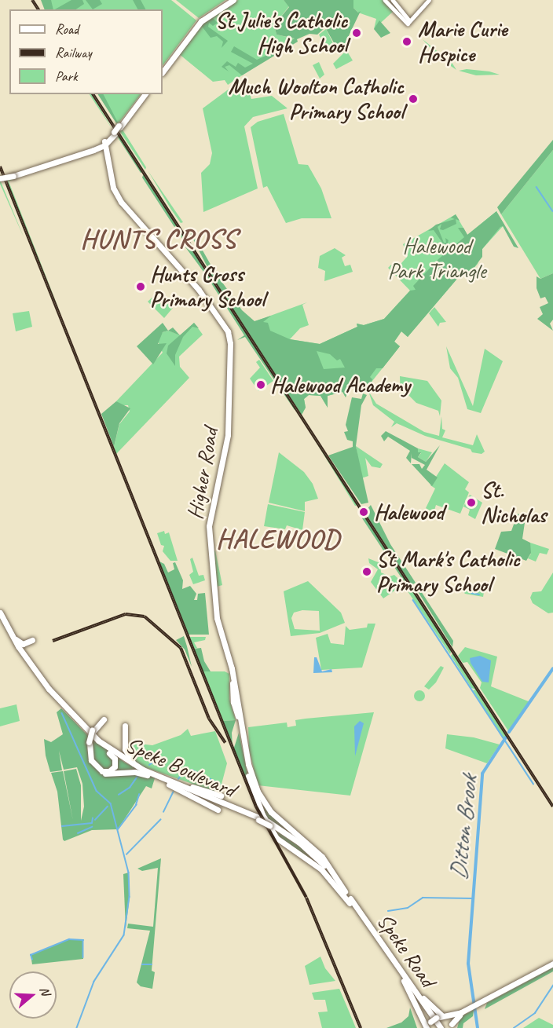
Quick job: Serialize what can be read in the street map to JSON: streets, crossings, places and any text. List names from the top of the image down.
{
  "streets": {
    "highway": ["Higher Road", "Speke Boulevard", "Speke Road"]
  },
  "crossings": [
    ["Higher Road", "Speke Boulevard"],
    ["Higher Road", "Speke Road"],
    ["Speke Boulevard", "Speke Road"]
  ],
  "districts": ["HUNTS CROSS", "HALEWOOD"],
  "water": ["Ditton Brook"],
  "parks": ["Halewood Park Triangle"],
  "places": [
    "St Julie's Catholic High School",
    "Marie Curie Hospice",
    "Much Woolton Catholic Primary School",
    "Hunts Cross Primary School",
    "Halewood Academy",
    "St. Nicholas",
    "Halewood",
    "St Mark's Catholic Primary School"
  ],
  "legend": ["Road", "Railway", "Park"],
  "north": "right"
}
